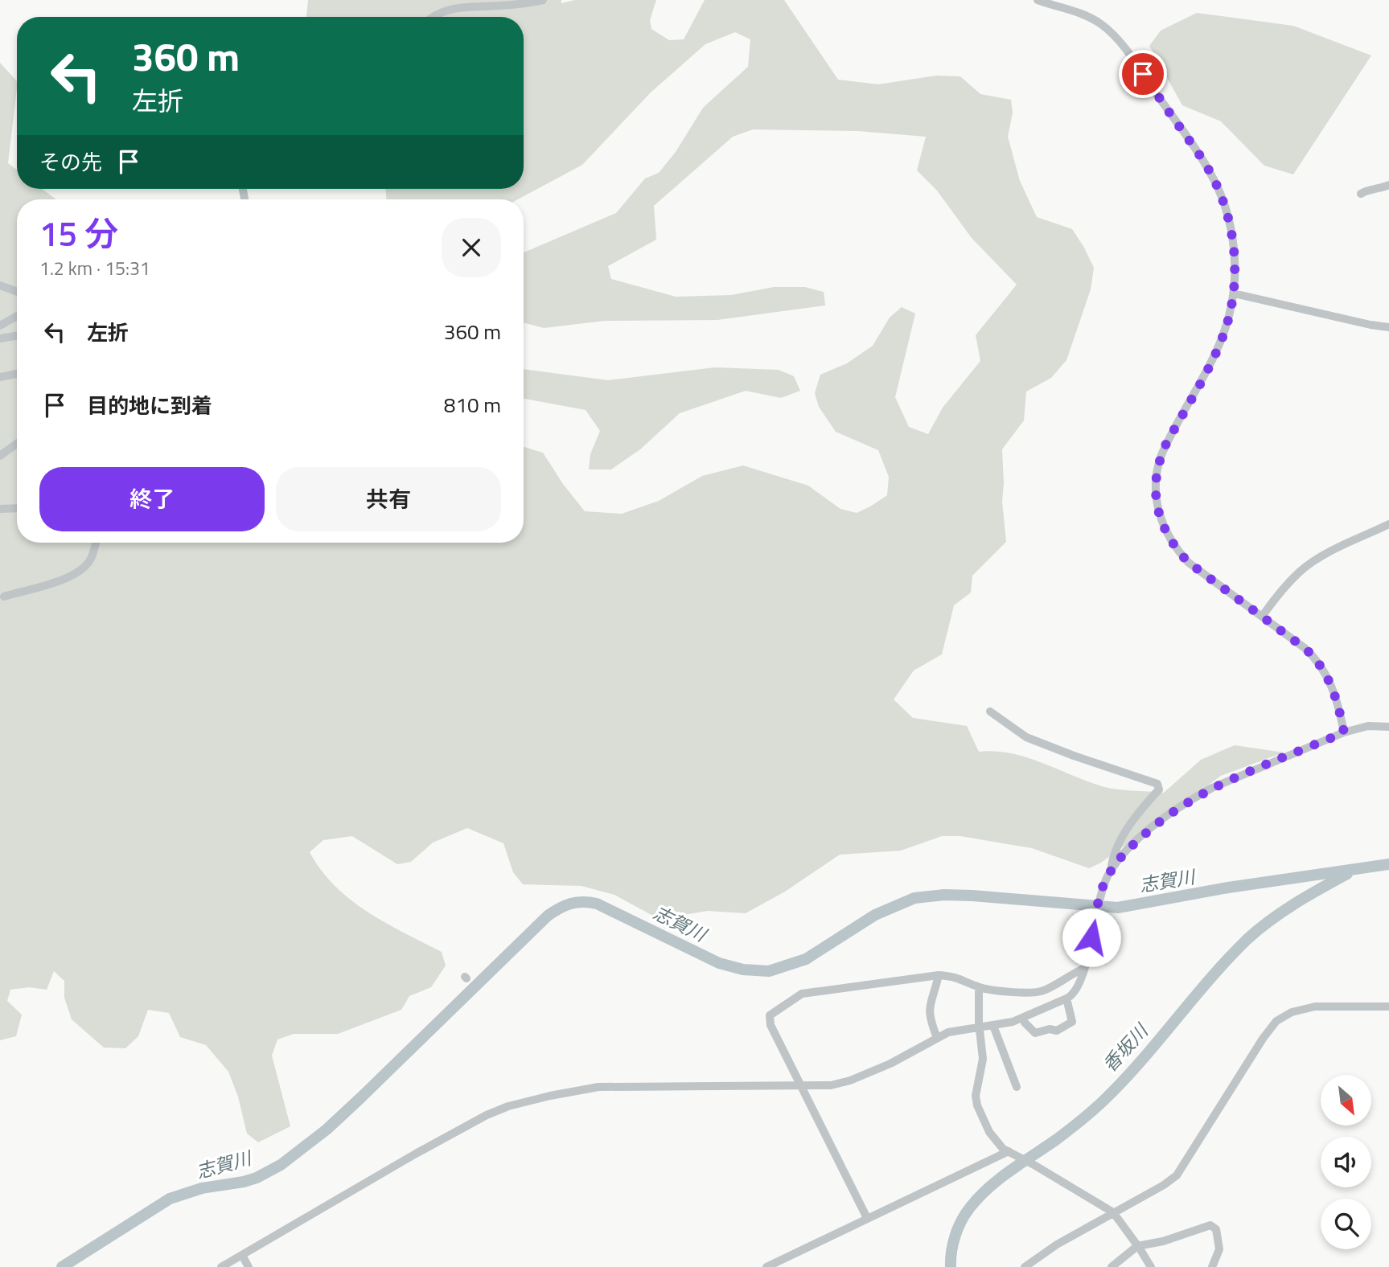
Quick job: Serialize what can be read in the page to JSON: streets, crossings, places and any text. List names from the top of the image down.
{
  "water": ["志賀川", "香坂川"],
  "north": "bottom right",
  "page": {
    "turn": ["360 m", "左折"],
    "then": "その先",
    "heading": ["15 分", "1.2 km · 15:31"],
    "list": [
      {
        "name": "左折",
        "value": "360 m"
      },
      {
        "name": "目的地に到着",
        "value": "810 m"
      }
    ],
    "buttons": ["終了", "共有"]
  }
}
